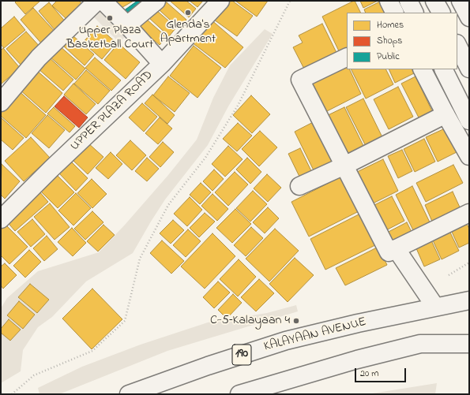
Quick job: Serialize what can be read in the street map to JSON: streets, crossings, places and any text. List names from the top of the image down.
{
  "streets": {
    "main road": ["UPPER PLAZA ROAD", "KALAYAAN AVENUE", "190"]
  },
  "places": ["Glenda's Apartment", "Upper Plaza Basketball Court", "C-5–Kalayaan 4"],
  "legend": ["Homes", "Shops", "Public"],
  "scale_bar": "20 m"
}
